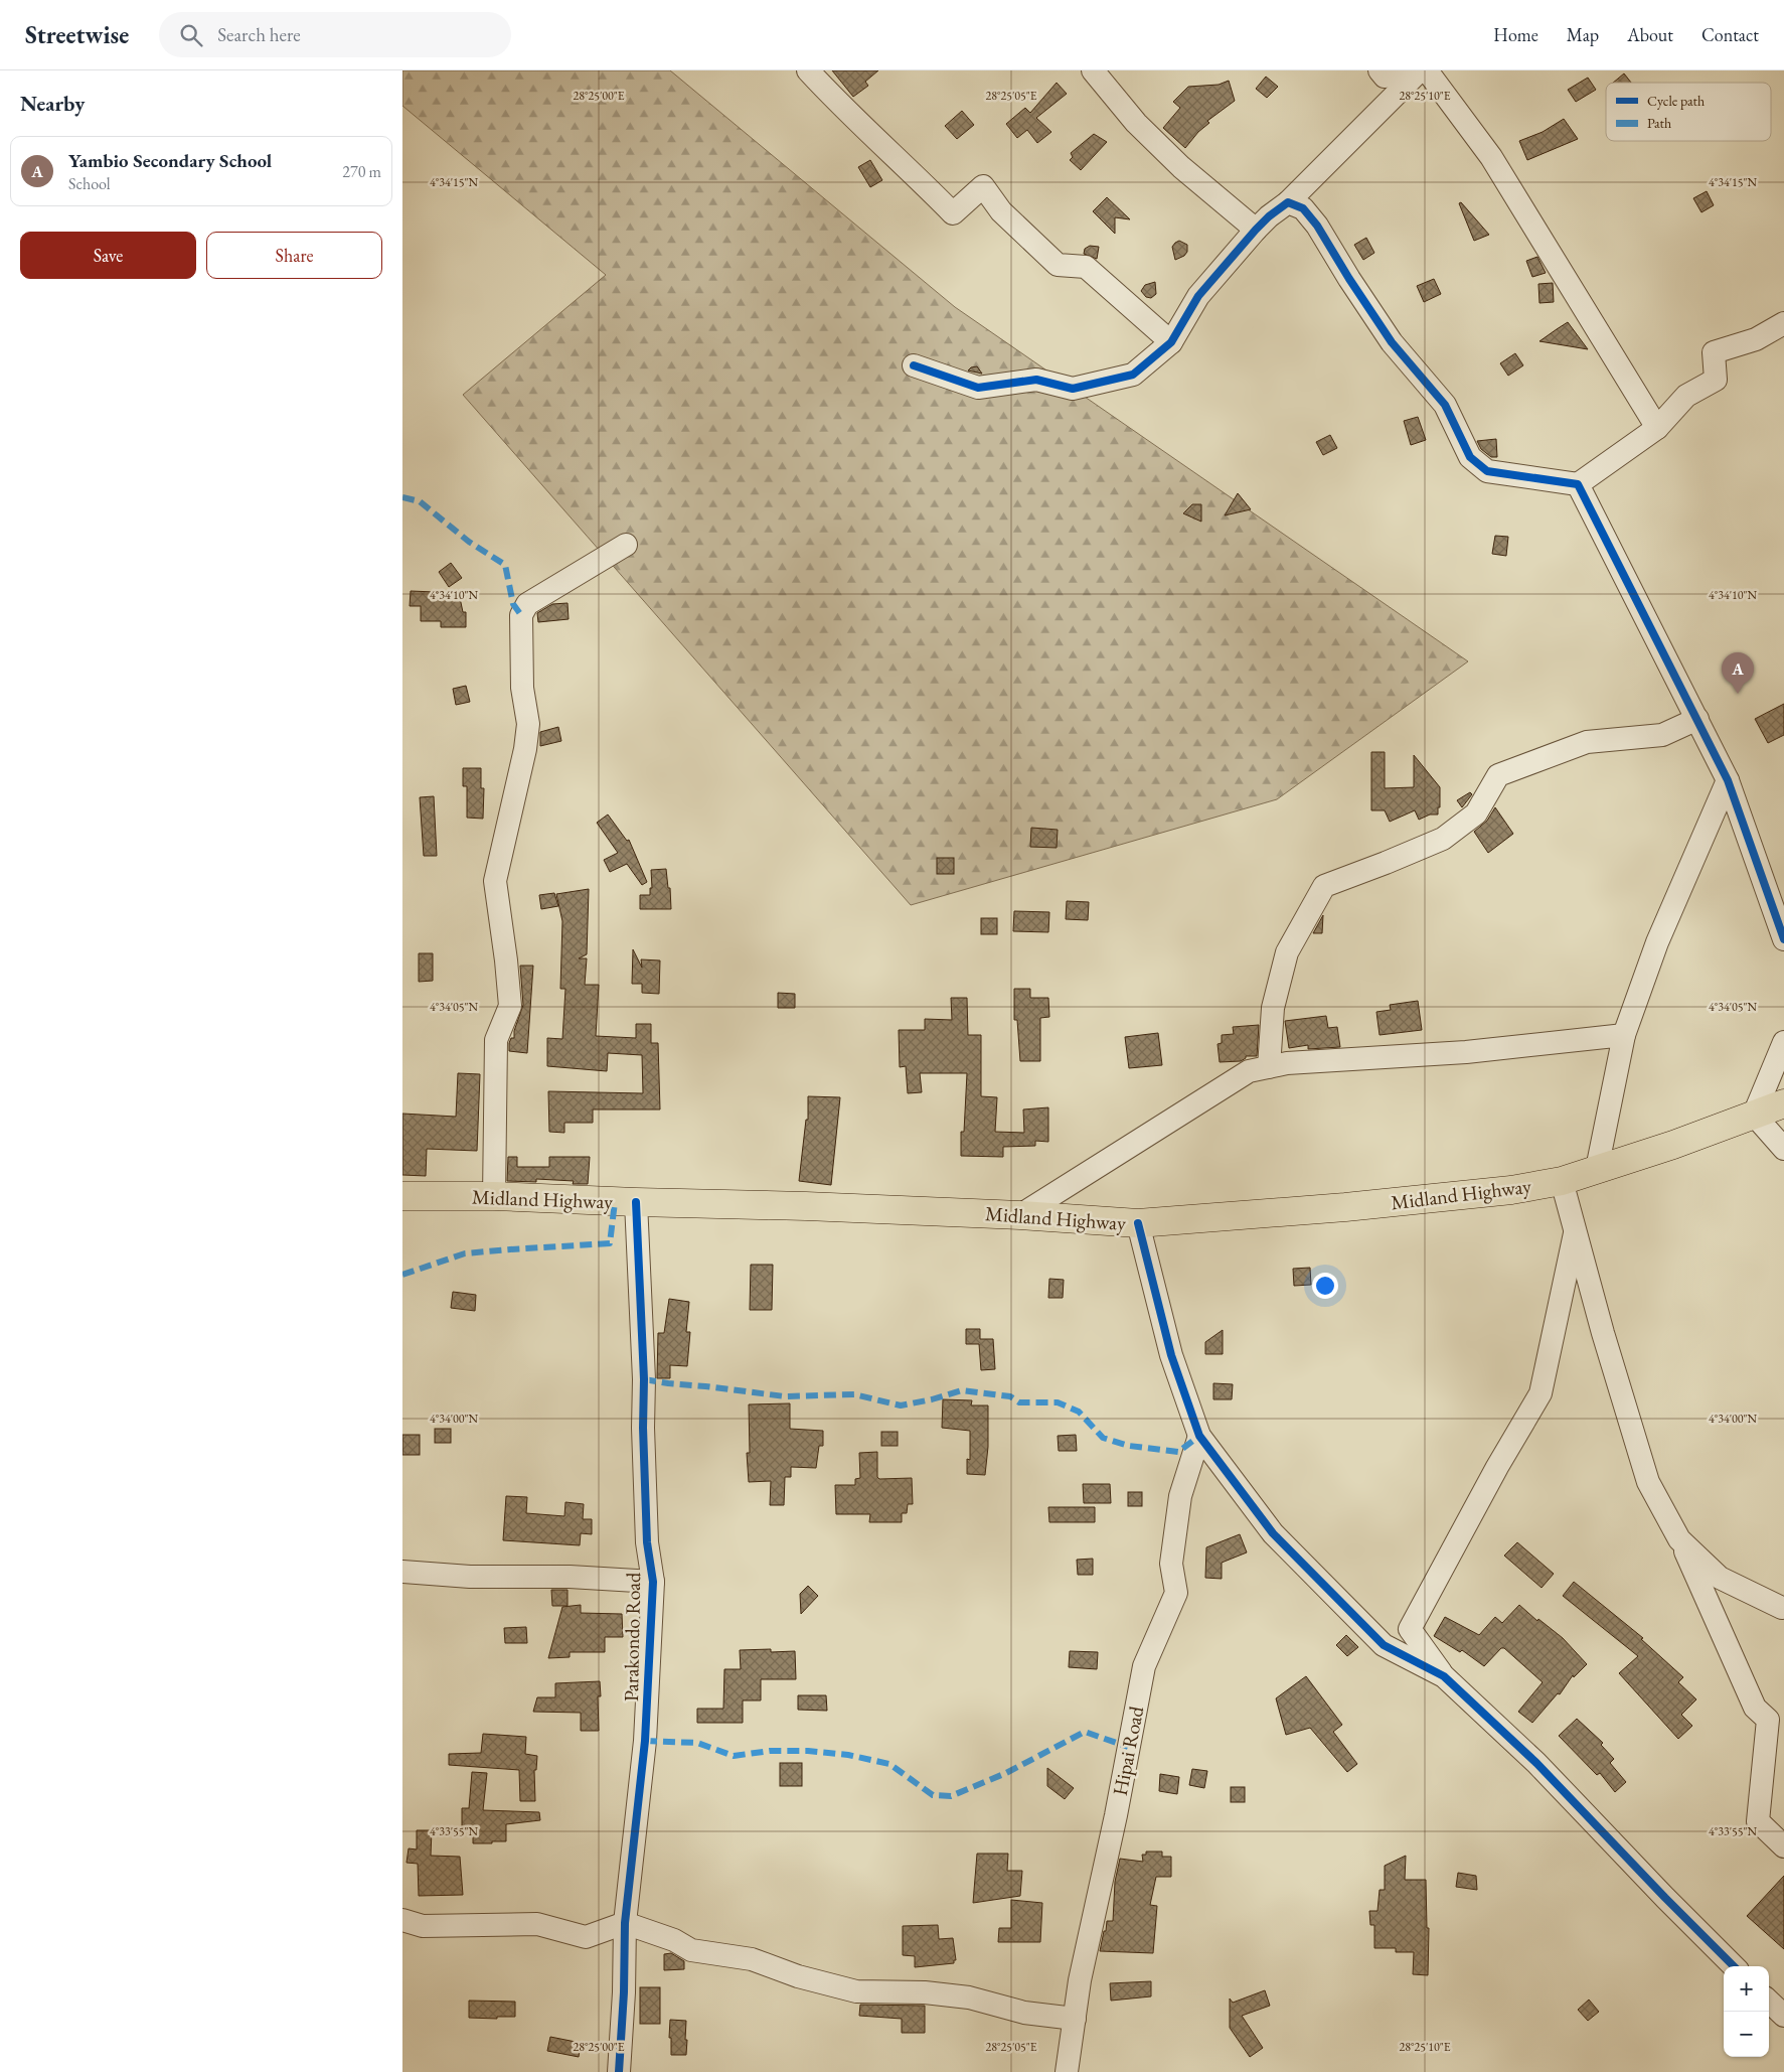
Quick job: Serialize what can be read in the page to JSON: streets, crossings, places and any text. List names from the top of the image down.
{
  "streets": {
    "main road": ["Midland Highway"],
    "street": ["Parakondo Road", "Hipai Road"]
  },
  "crossings": [
    ["Midland Highway", "Parakondo Road"]
  ],
  "legend": ["Cycle path", "Path"],
  "page": {
    "header": "Streetwise",
    "search": "Search here",
    "nav": [
      "Home",
      "Map",
      "About",
      "Contact"
    ],
    "heading": "Nearby",
    "list": [
      {
        "mark": "A",
        "name": "Yambio Secondary School",
        "note": "School",
        "value": "270 m"
      }
    ],
    "buttons": ["Save", "Share"],
    "pins": "A",
    "map_buttons": ["+", "−"]
  },
  "coordinates": [
    "28°25'00\"E",
    "28°25'05\"E",
    "28°25'10\"E",
    "4°34'15\"N",
    "4°34'10\"N",
    "4°34'05\"N",
    "4°34'00\"N",
    "4°33'55\"N"
  ]
}
